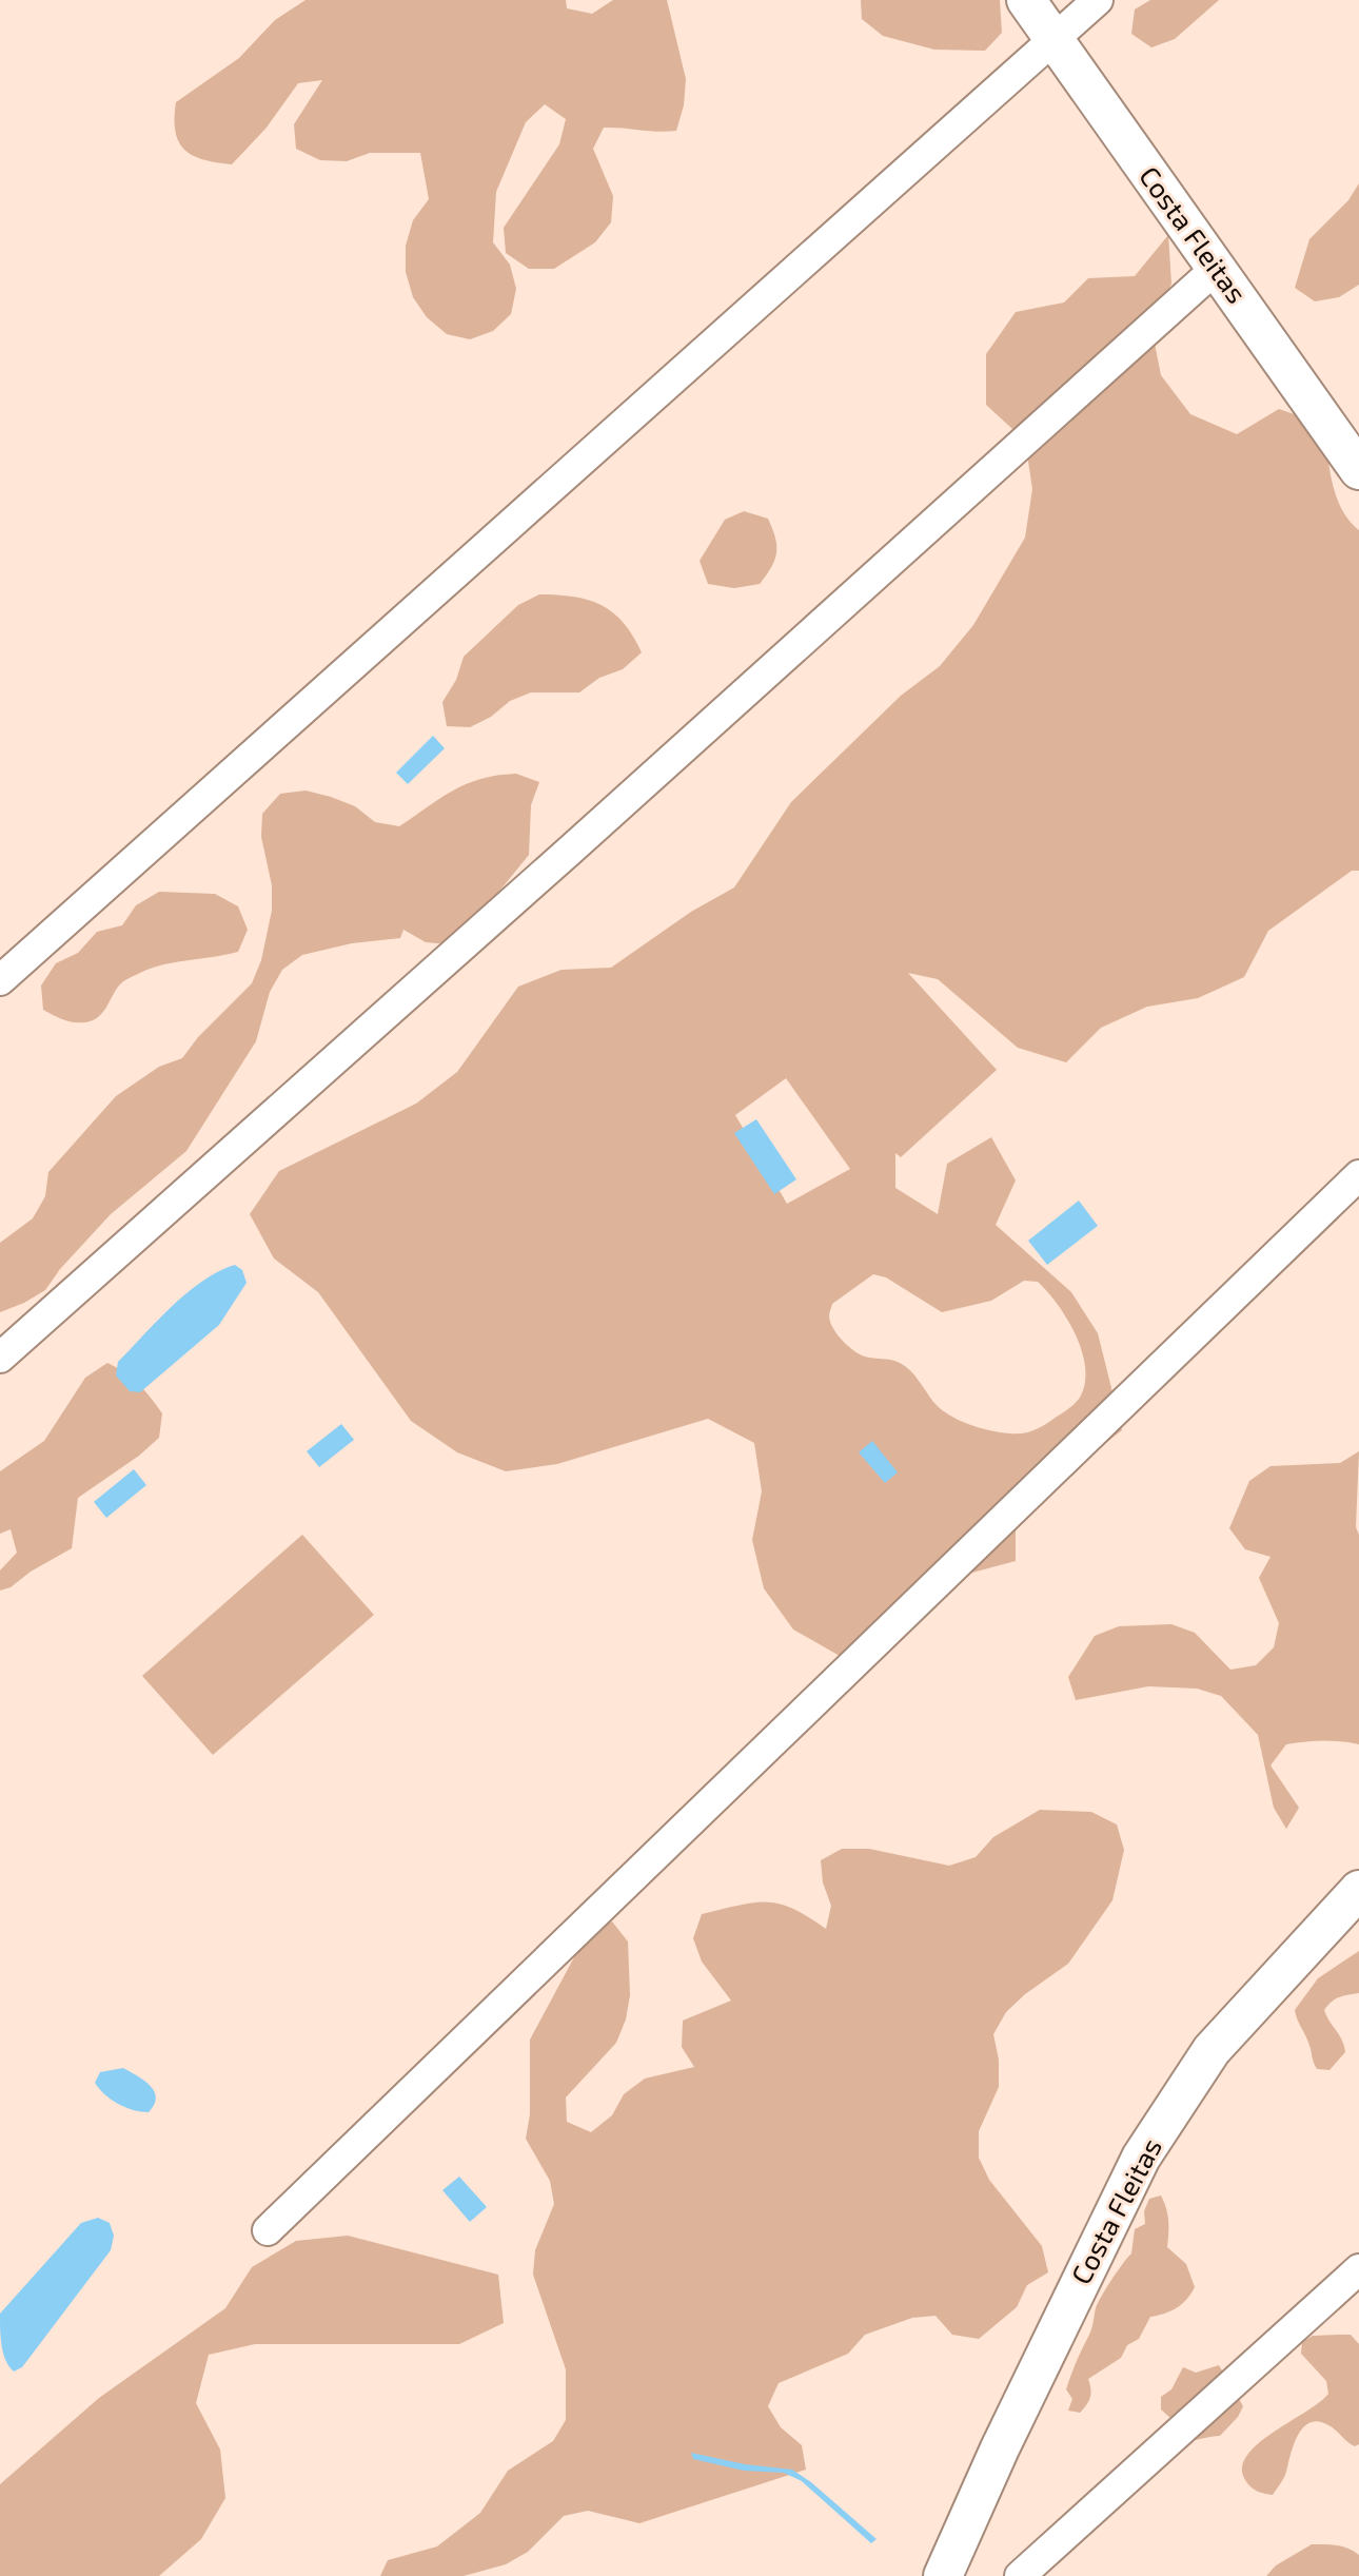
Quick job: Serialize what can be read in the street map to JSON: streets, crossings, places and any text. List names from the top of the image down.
{
  "streets": {
    "main road": ["Costa Fleitas"]
  }
}
